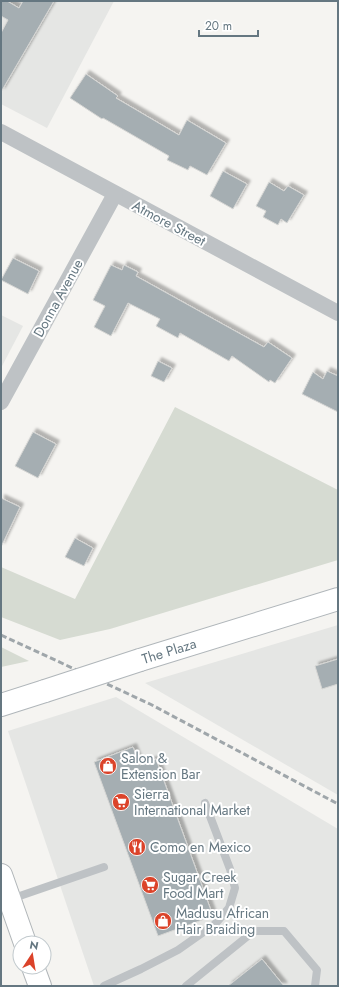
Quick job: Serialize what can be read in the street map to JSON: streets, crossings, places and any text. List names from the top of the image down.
{
  "streets": {
    "main road": ["The Plaza"],
    "street": ["Atmore Street", "Donna Avenue"]
  },
  "crossings": [
    ["Atmore Street", "Donna Avenue"]
  ],
  "places": {
    "shop": ["Salon & Extension Bar", "Madusu African Hair Braiding"],
    "supermarket": ["Sierra International Market", "Sugar Creek Food Mart"],
    "restaurant": ["Como en Mexico"]
  },
  "scale_bar": "20 m",
  "north": "top"
}
